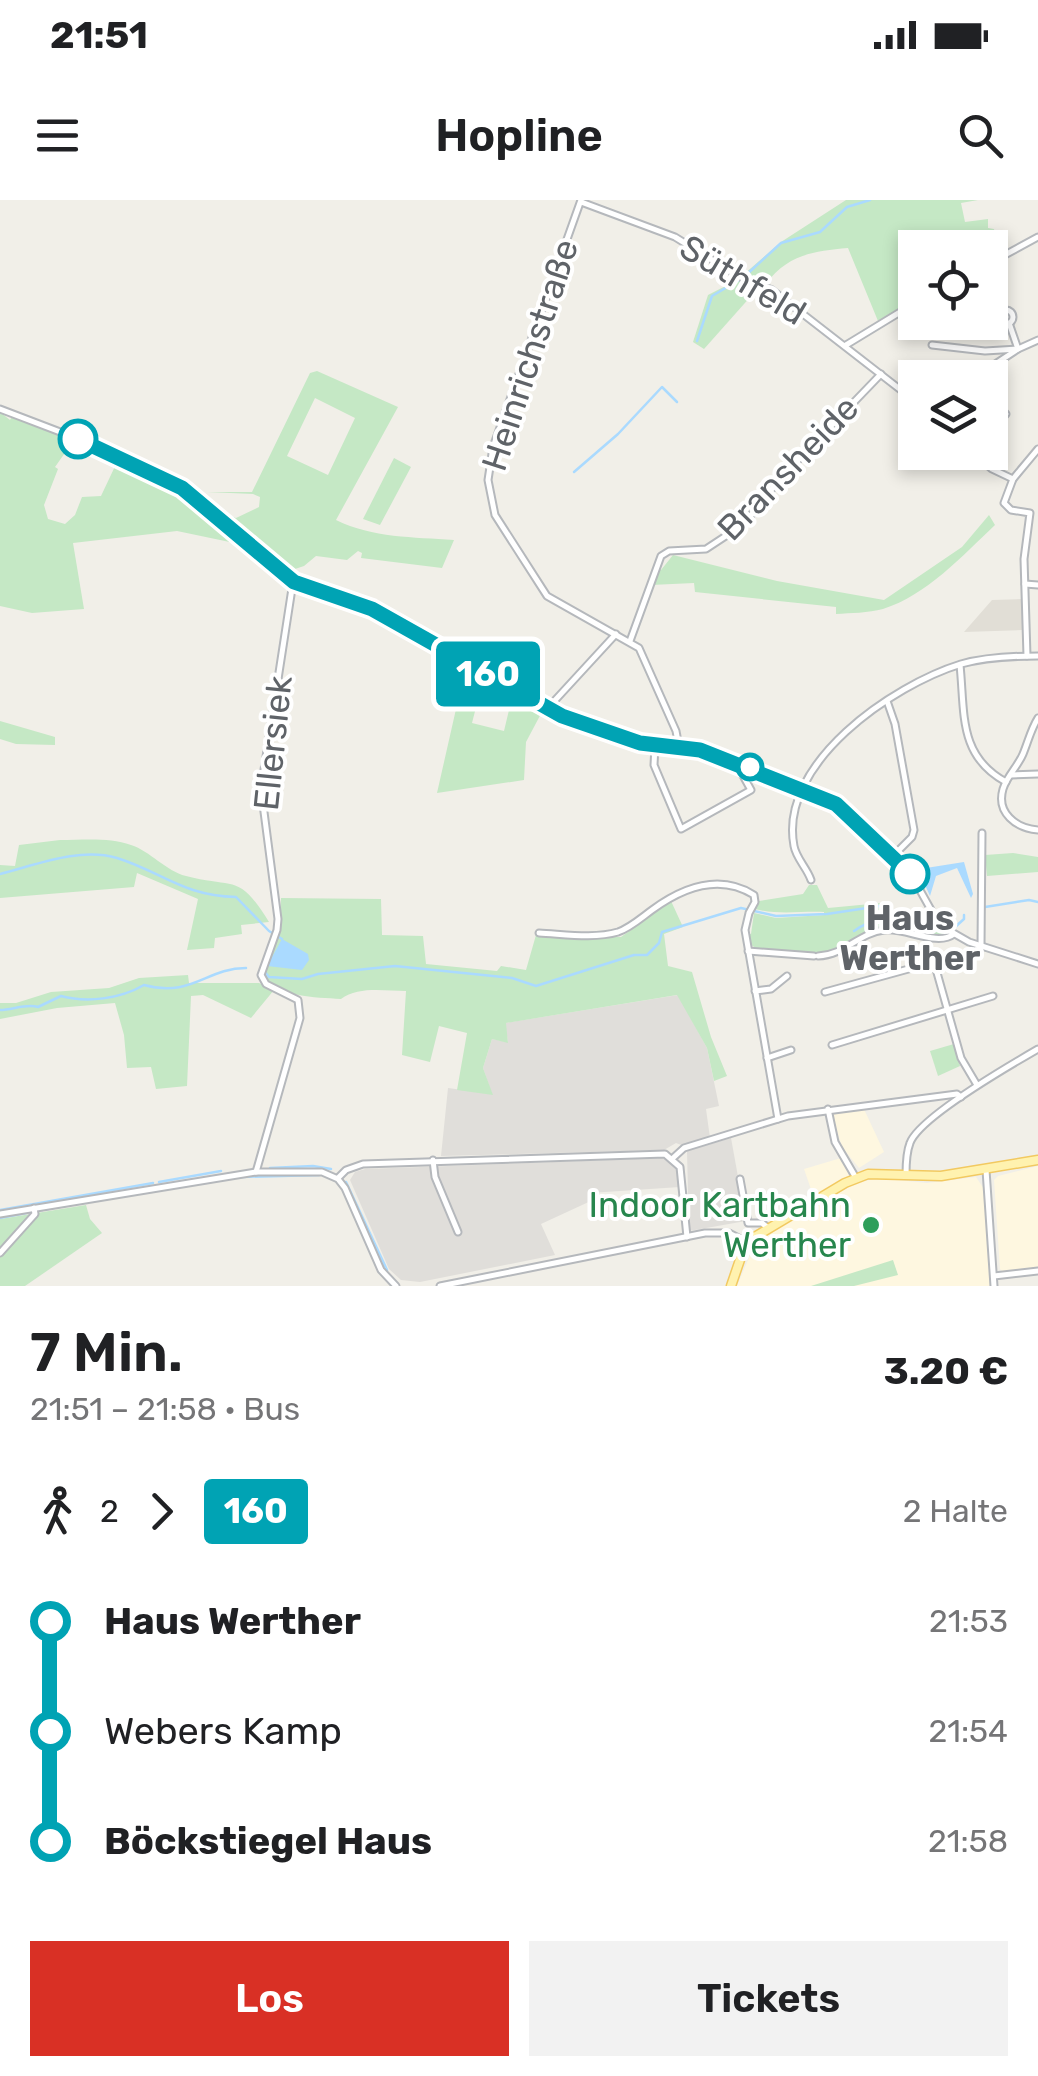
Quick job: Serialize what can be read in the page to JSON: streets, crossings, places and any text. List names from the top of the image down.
{
  "streets": {
    "street": [
      "Süthfeld",
      "Heinrichstraße",
      "Bransheide",
      "Ellersiek"
    ]
  },
  "crossings": [
    ["Süthfeld", "Heinrichstraße"],
    ["Süthfeld", "Bransheide"],
    ["Heinrichstraße", "Bransheide"]
  ],
  "places": ["Haus Werther", "Indoor Kartbahn Werther"],
  "lines": ["bus line 160"],
  "page": {
    "status": "21:51",
    "header": "Hopline",
    "on_map": "160",
    "heading": ["7 Min.", "21:51 – 21:58 · Bus", "3.20 €"],
    "legs": ["2", "160", "2 Halte"],
    "list": [
      {
        "name": "Haus Werther",
        "value": "21:53"
      },
      {
        "name": "Webers Kamp",
        "value": "21:54"
      },
      {
        "name": "Böckstiegel Haus",
        "value": "21:58"
      }
    ],
    "buttons": ["Los", "Tickets"]
  }
}
